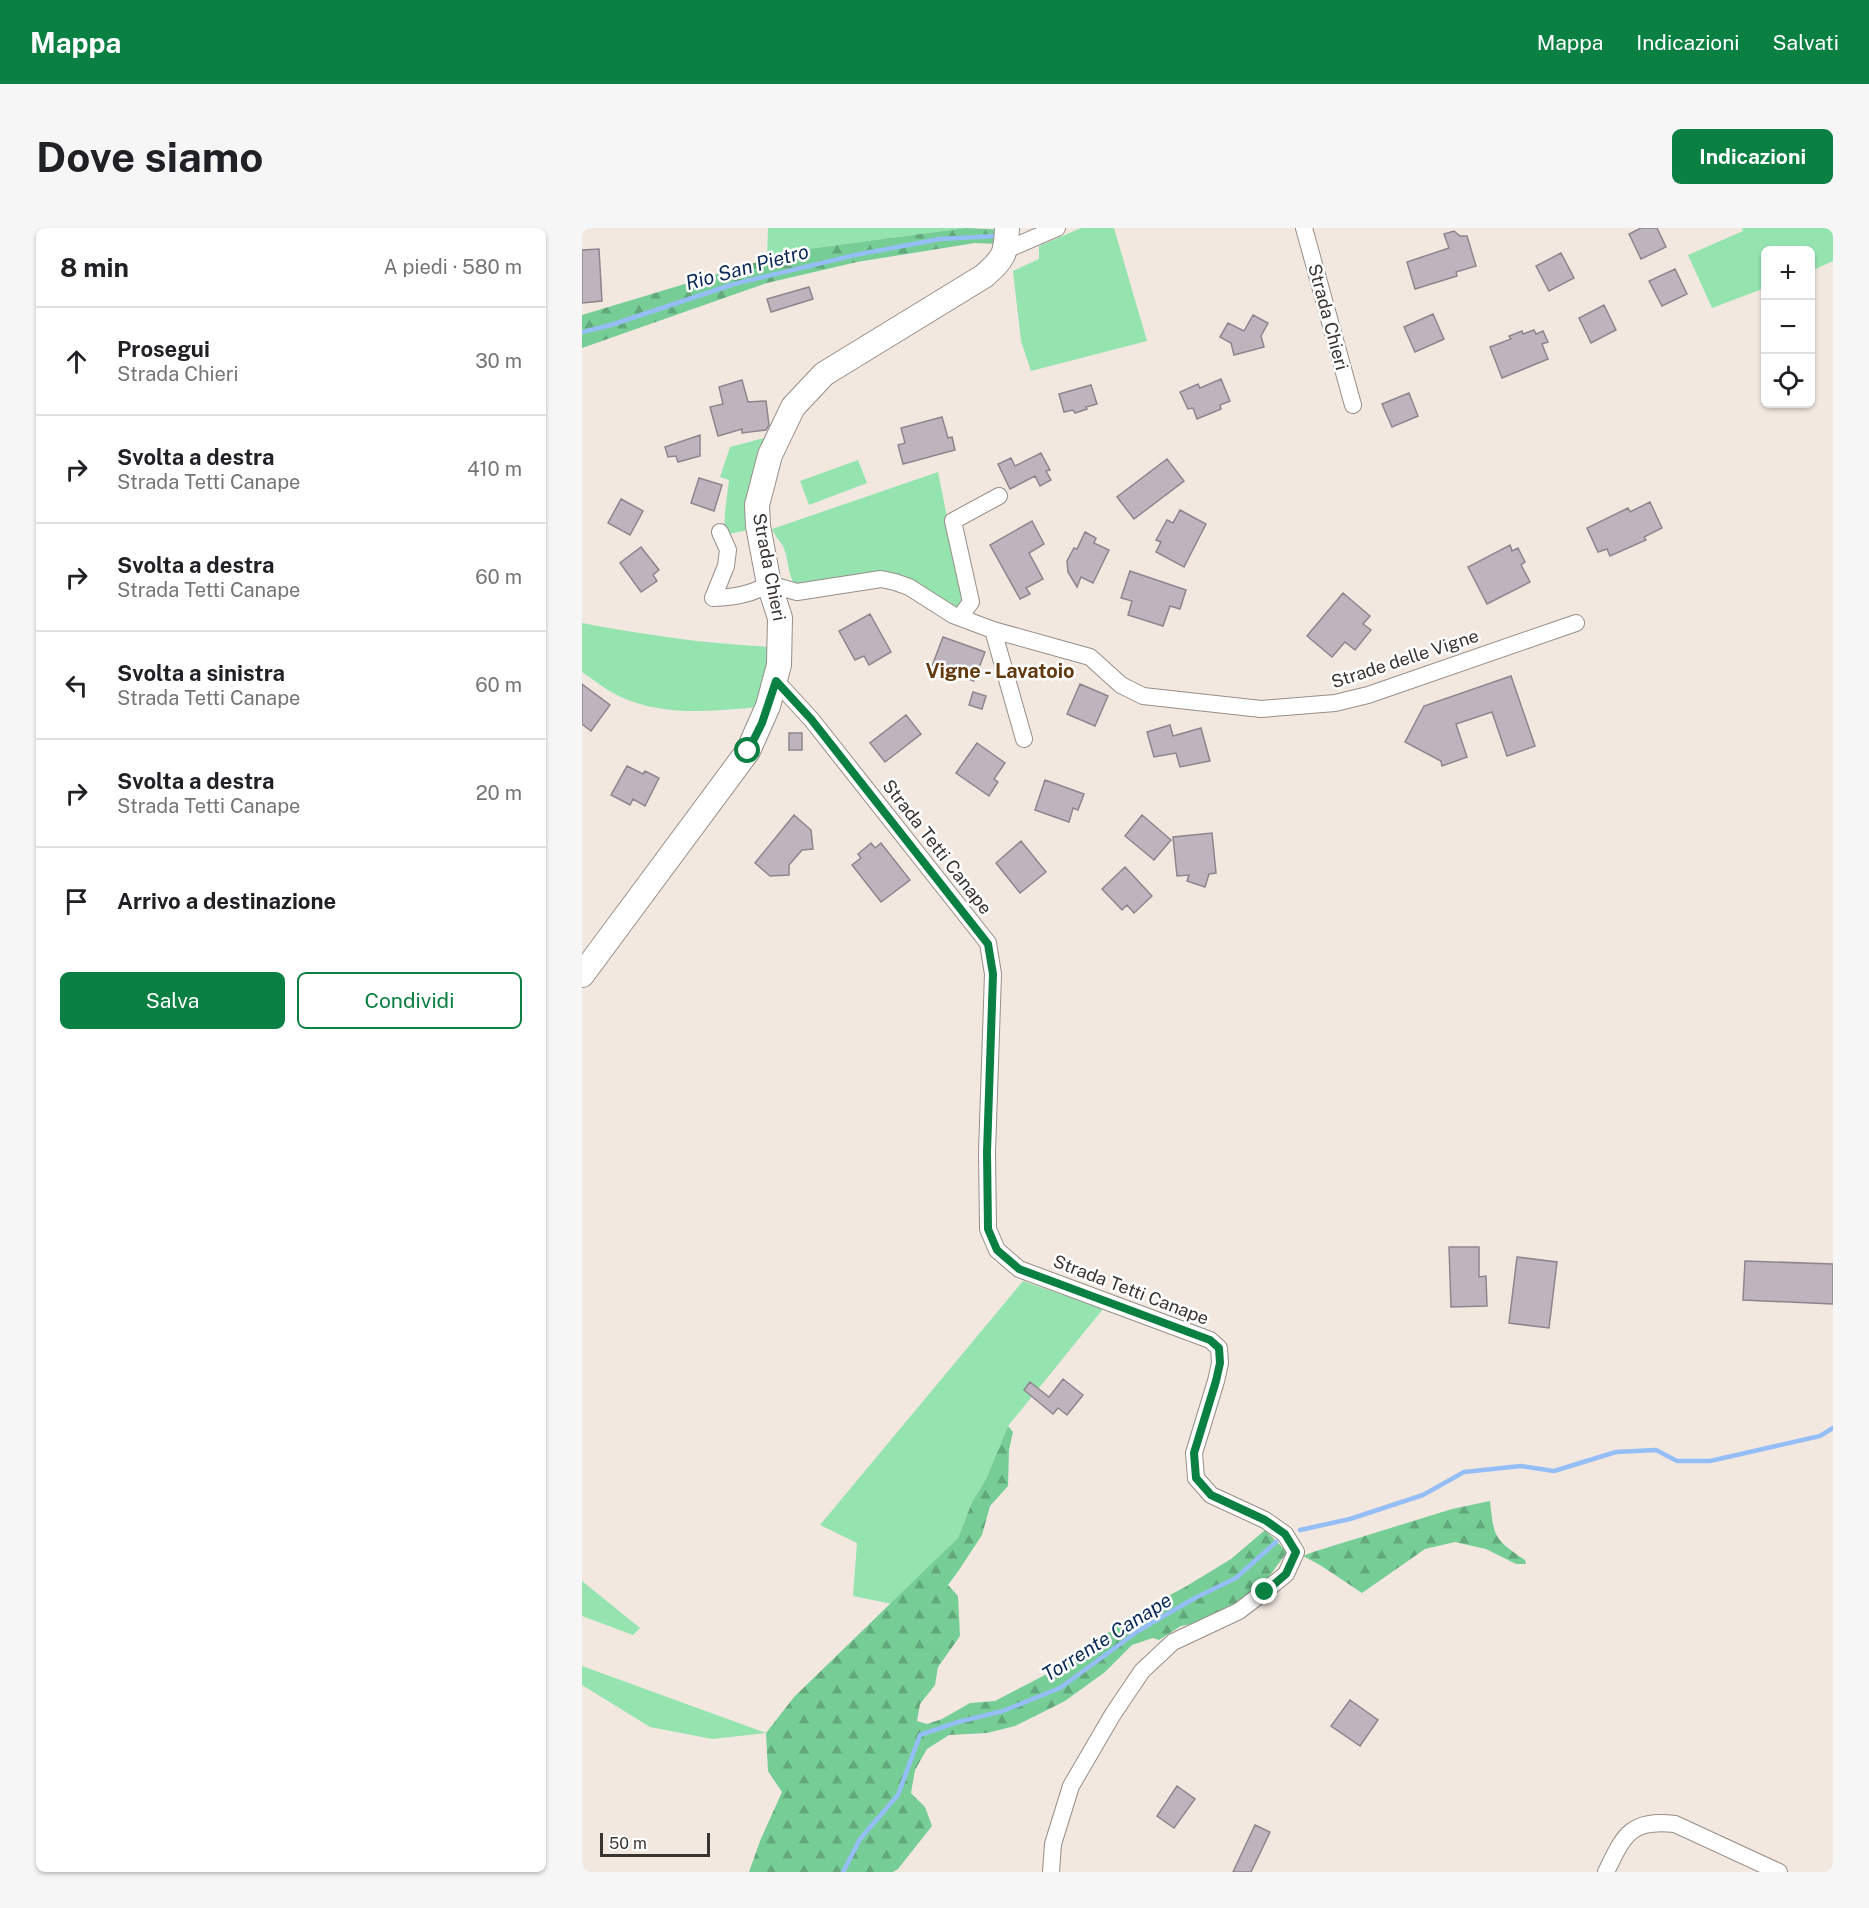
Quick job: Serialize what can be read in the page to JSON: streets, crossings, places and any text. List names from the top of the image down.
{
  "streets": {
    "main road": ["Strada Chieri"],
    "street": ["Strade delle Vigne", "Strada Tetti Canape"]
  },
  "crossings": [
    ["Strada Chieri", "Strade delle Vigne"],
    ["Strada Chieri", "Strada Tetti Canape"]
  ],
  "districts": ["Vigne - Lavatoio"],
  "water": ["Rio San Pietro", "Torrente Canape"],
  "scale_bar": "50 m",
  "page": {
    "header": "Mappa",
    "nav": ["Mappa", "Indicazioni", "Salvati"],
    "buttons": [
      "Indicazioni",
      ["Salva", "Condividi"]
    ],
    "title": "Dove siamo",
    "heading": ["8 min", "A piedi · 580 m"],
    "map_buttons": ["+", "−"],
    "list": [
      ["Prosegui", "Strada Chieri", "30 m"],
      ["Svolta a destra", "Strada Tetti Canape", "410 m"],
      ["Svolta a destra", "Strada Tetti Canape", "60 m"],
      ["Svolta a sinistra", "Strada Tetti Canape", "60 m"],
      ["Svolta a destra", "Strada Tetti Canape", "20 m"],
      "Arrivo a destinazione"
    ],
    "scale": "50 m"
  }
}
